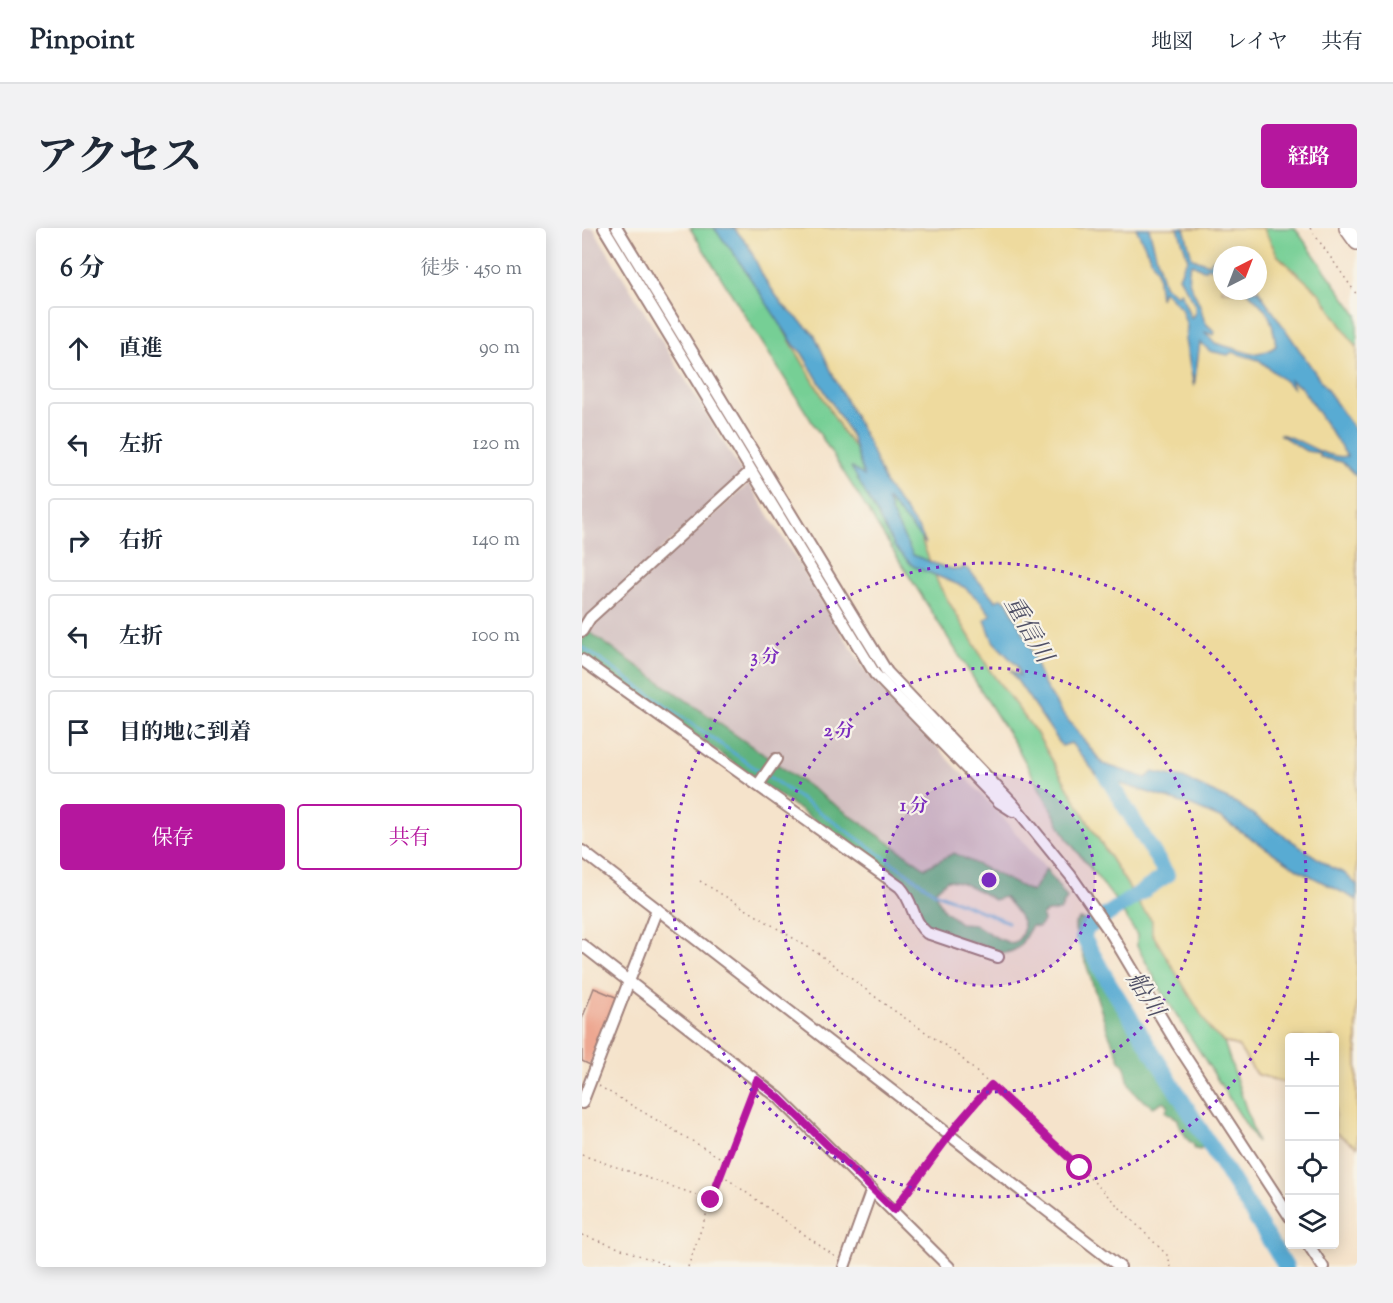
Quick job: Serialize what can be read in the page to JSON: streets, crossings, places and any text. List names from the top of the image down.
{
  "water": ["重信川", "船川"],
  "north": "top right",
  "page": {
    "header": "Pinpoint",
    "nav": ["地図", "レイヤ", "共有"],
    "title": "アクセス",
    "buttons": [
      "経路",
      ["保存", "共有"]
    ],
    "heading": ["6 分", "徒歩 · 450 m"],
    "list": [
      ["直進", "90 m"],
      ["左折", "120 m"],
      ["右折", "140 m"],
      ["左折", "100 m"],
      "目的地に到着"
    ],
    "map_buttons": ["+", "−"]
  },
  "rings": ["3 分", "2 分", "1 分"]
}
